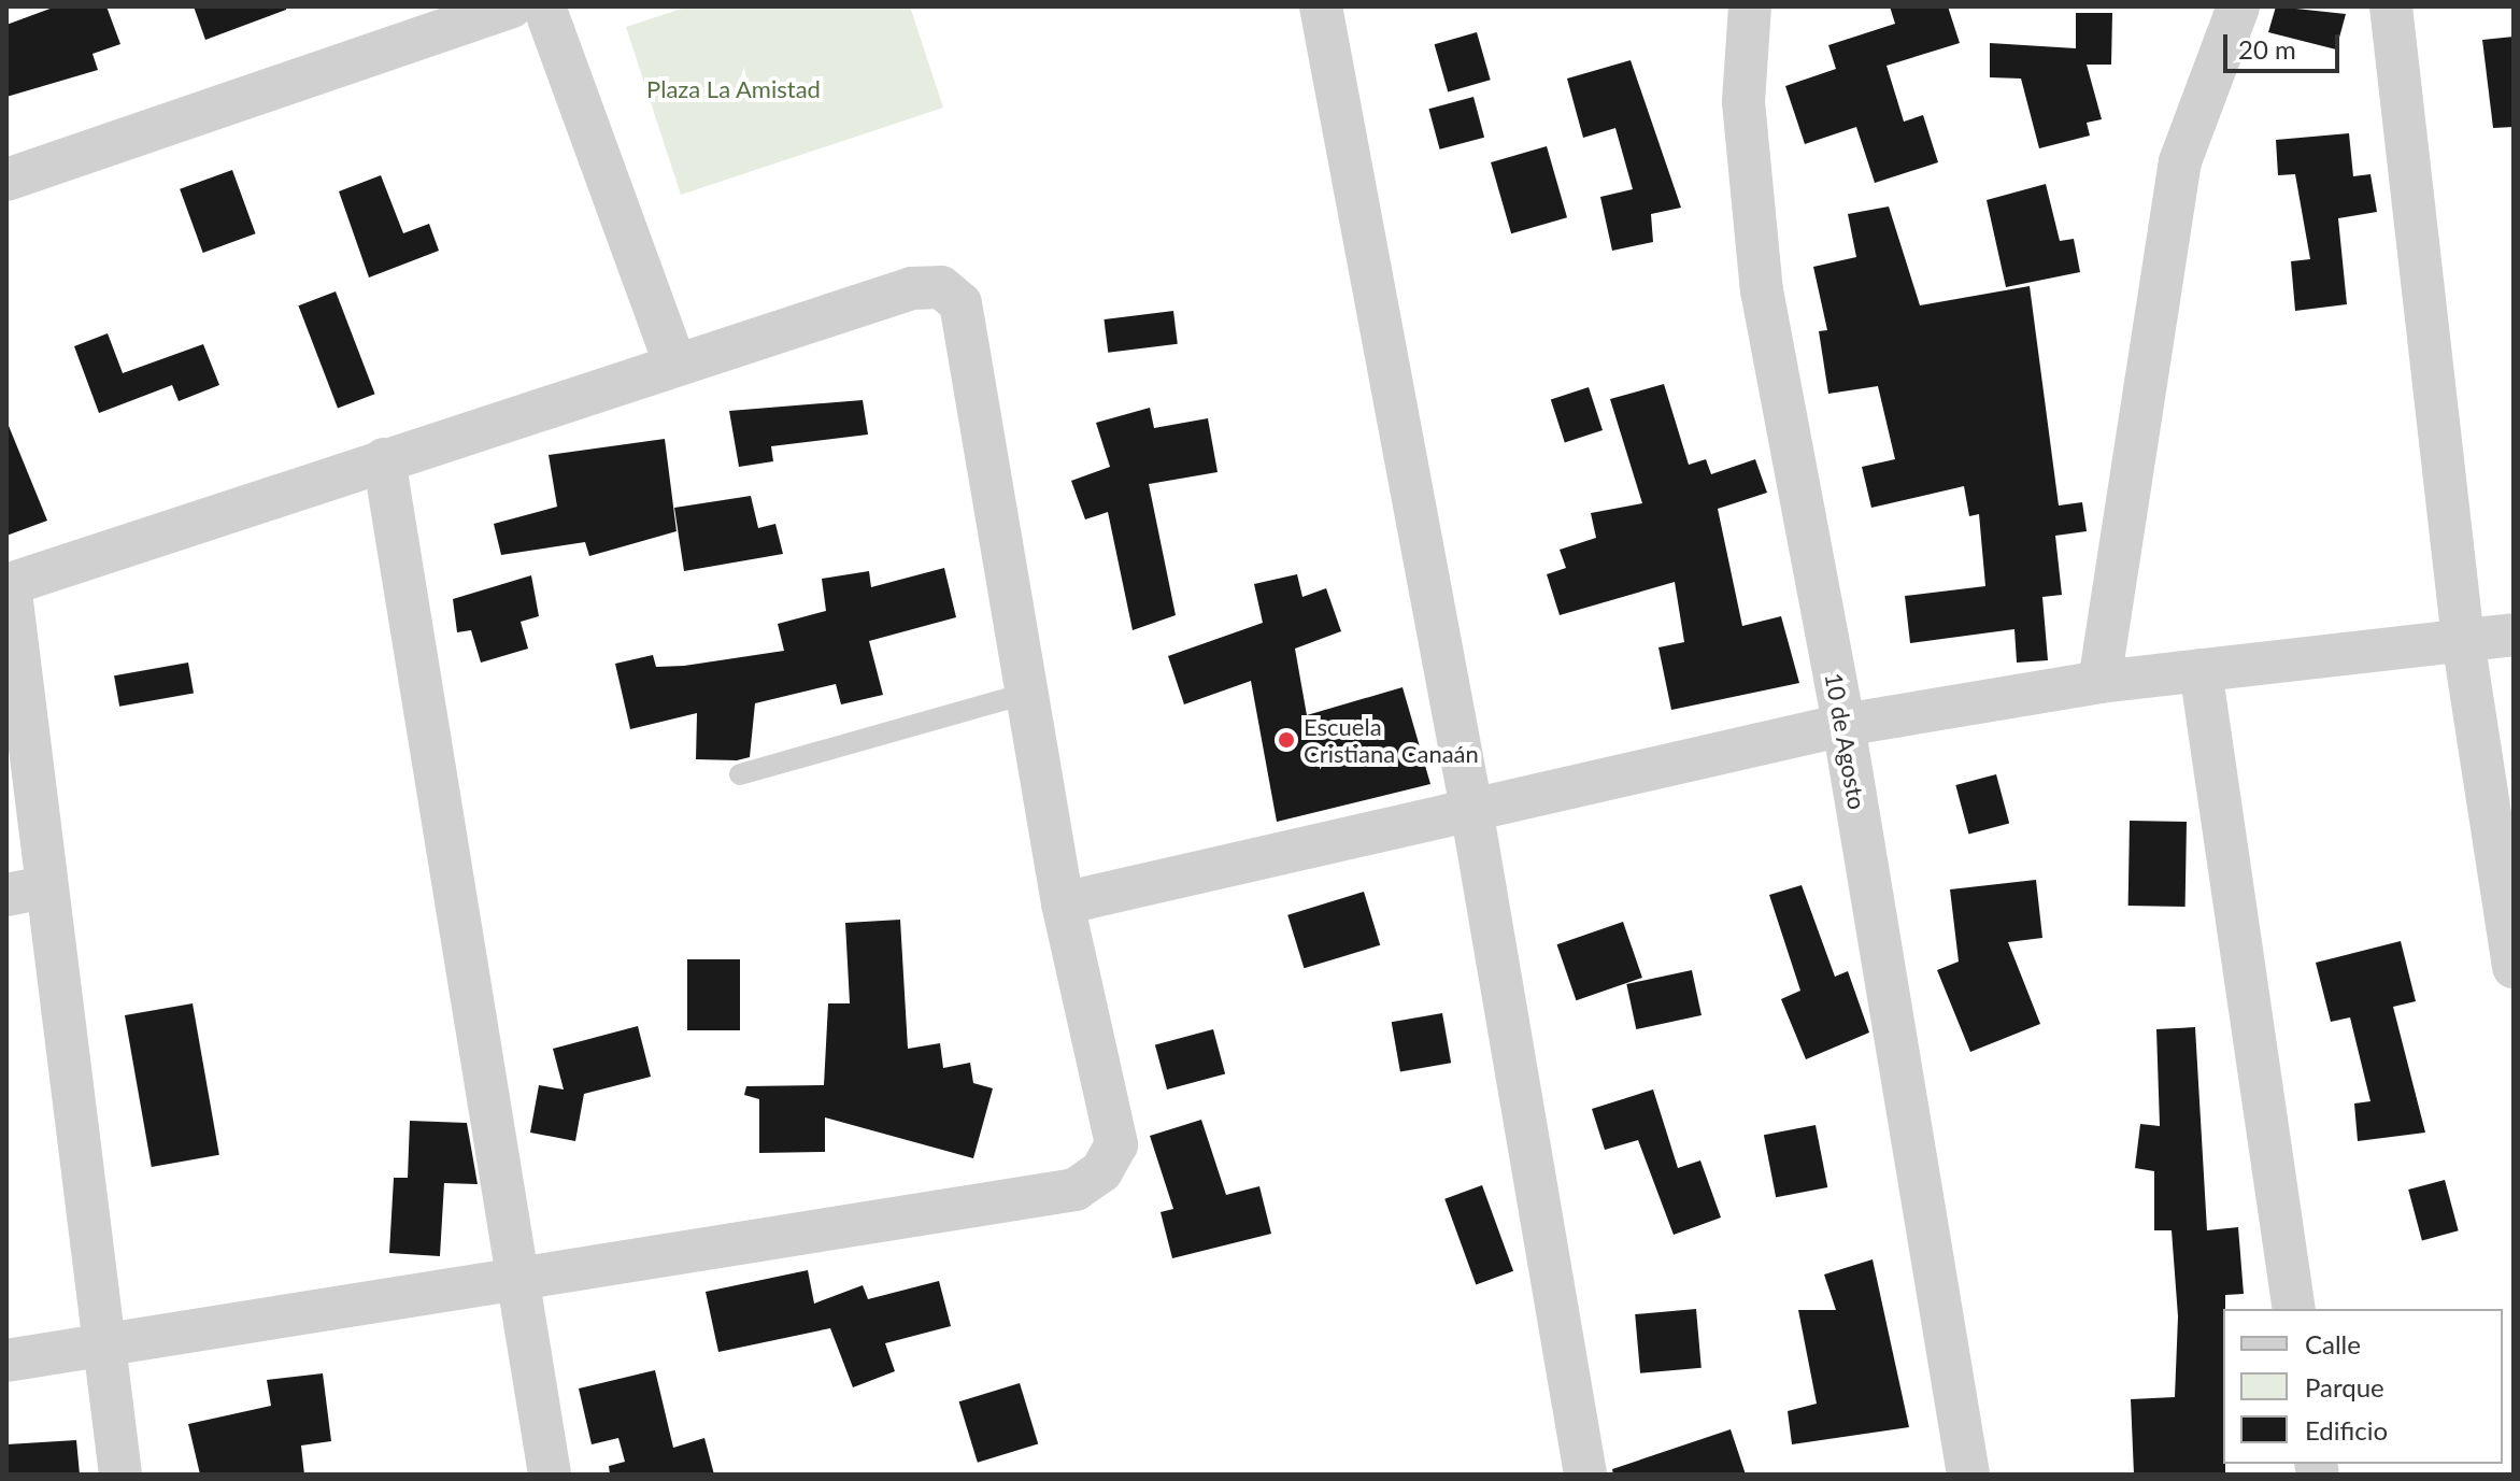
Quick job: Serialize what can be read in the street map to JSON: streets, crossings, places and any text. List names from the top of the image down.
{
  "streets": {
    "street": ["10 de Agosto"]
  },
  "parks": ["Plaza La Amistad"],
  "places": ["Escuela Cristiana Canaán"],
  "legend": ["Calle", "Parque", "Edificio"],
  "scale_bar": "20 m"
}
